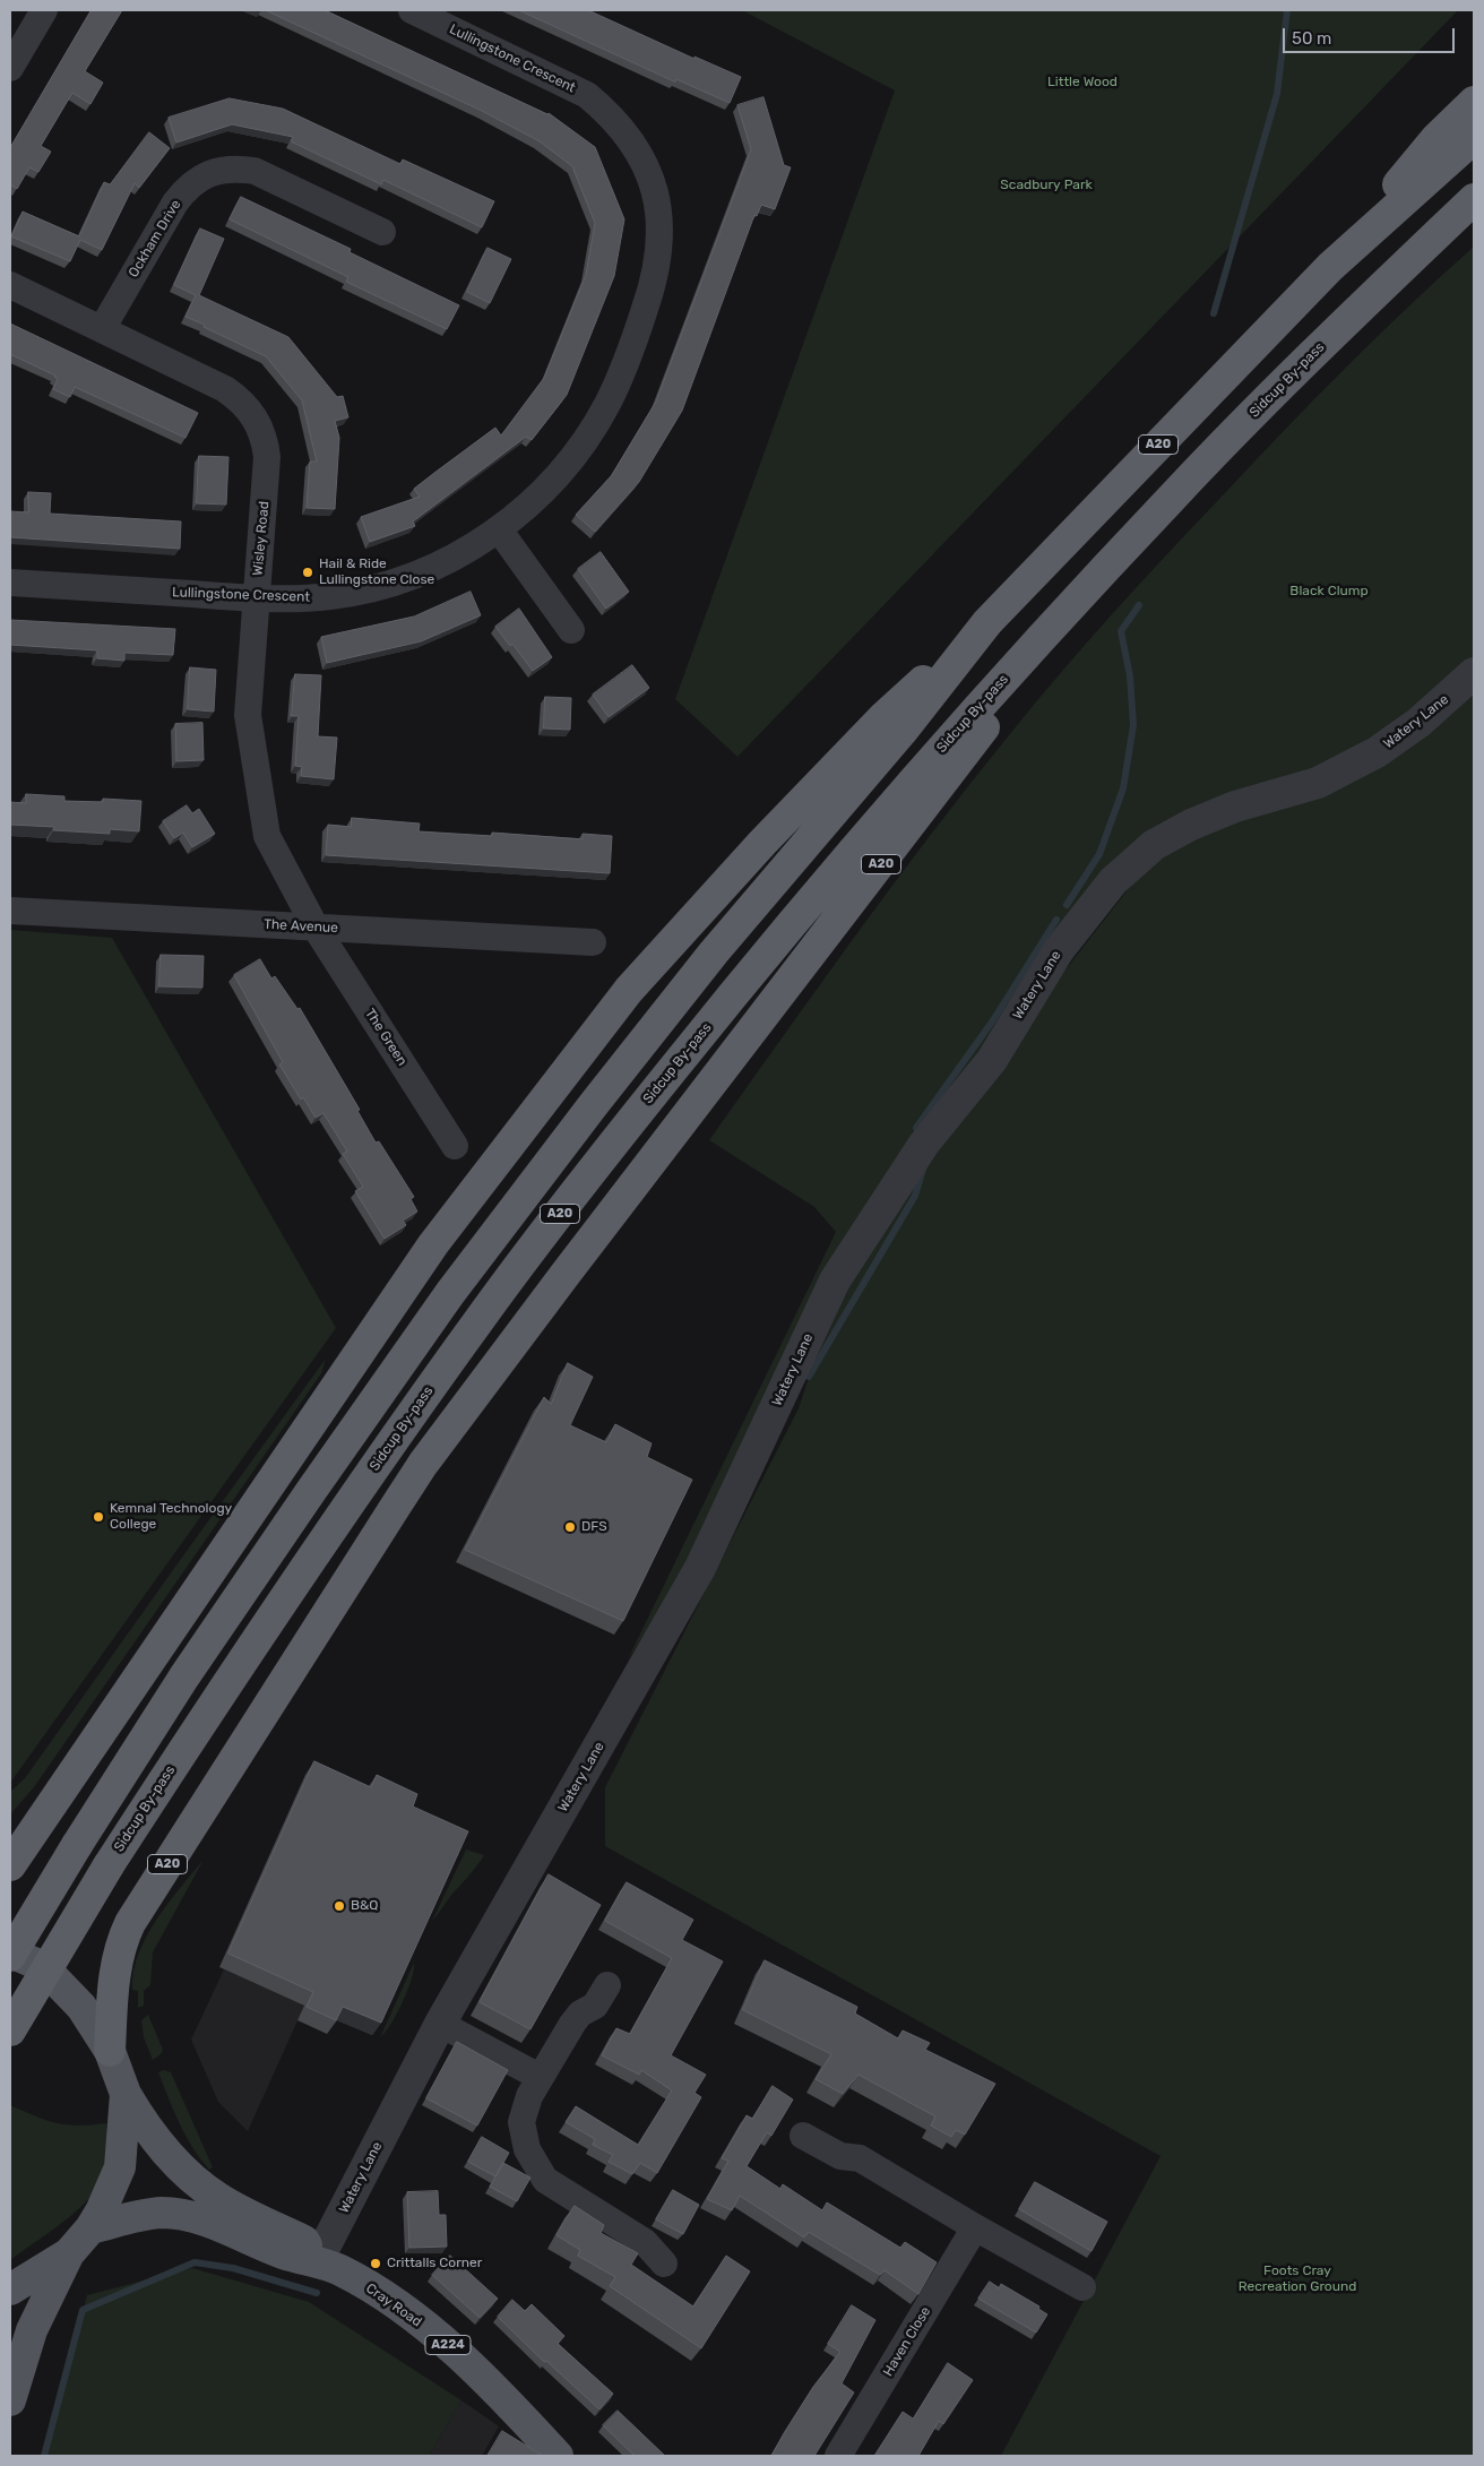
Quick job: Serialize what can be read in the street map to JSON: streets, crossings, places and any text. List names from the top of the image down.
{
  "streets": {
    "highway": ["Sidcup By-pass", "A20"],
    "main road": ["Cray Road", "A224"],
    "street": [
      "Lullingstone Crescent",
      "Ockham Drive",
      "Wisley Road",
      "Watery Lane",
      "The Avenue",
      "The Green",
      "Haven Close"
    ]
  },
  "crossings": [
    ["Lullingstone Crescent", "Wisley Road"],
    ["Ockham Drive", "Wisley Road"],
    ["Sidcup By-pass", "A20"],
    ["Wisley Road", "The Avenue"],
    ["Wisley Road", "The Green"],
    ["Watery Lane", "Cray Road"],
    ["The Avenue", "The Green"]
  ],
  "parks": [
    "Little Wood",
    "Scadbury Park",
    "Black Clump",
    "Foots Cray Recreation Ground"
  ],
  "places": [
    "Hail & Ride Lullingstone Close",
    "Kemnal Technology College",
    "DFS",
    "B&Q",
    "Crittalls Corner"
  ],
  "scale_bar": "50 m"
}
